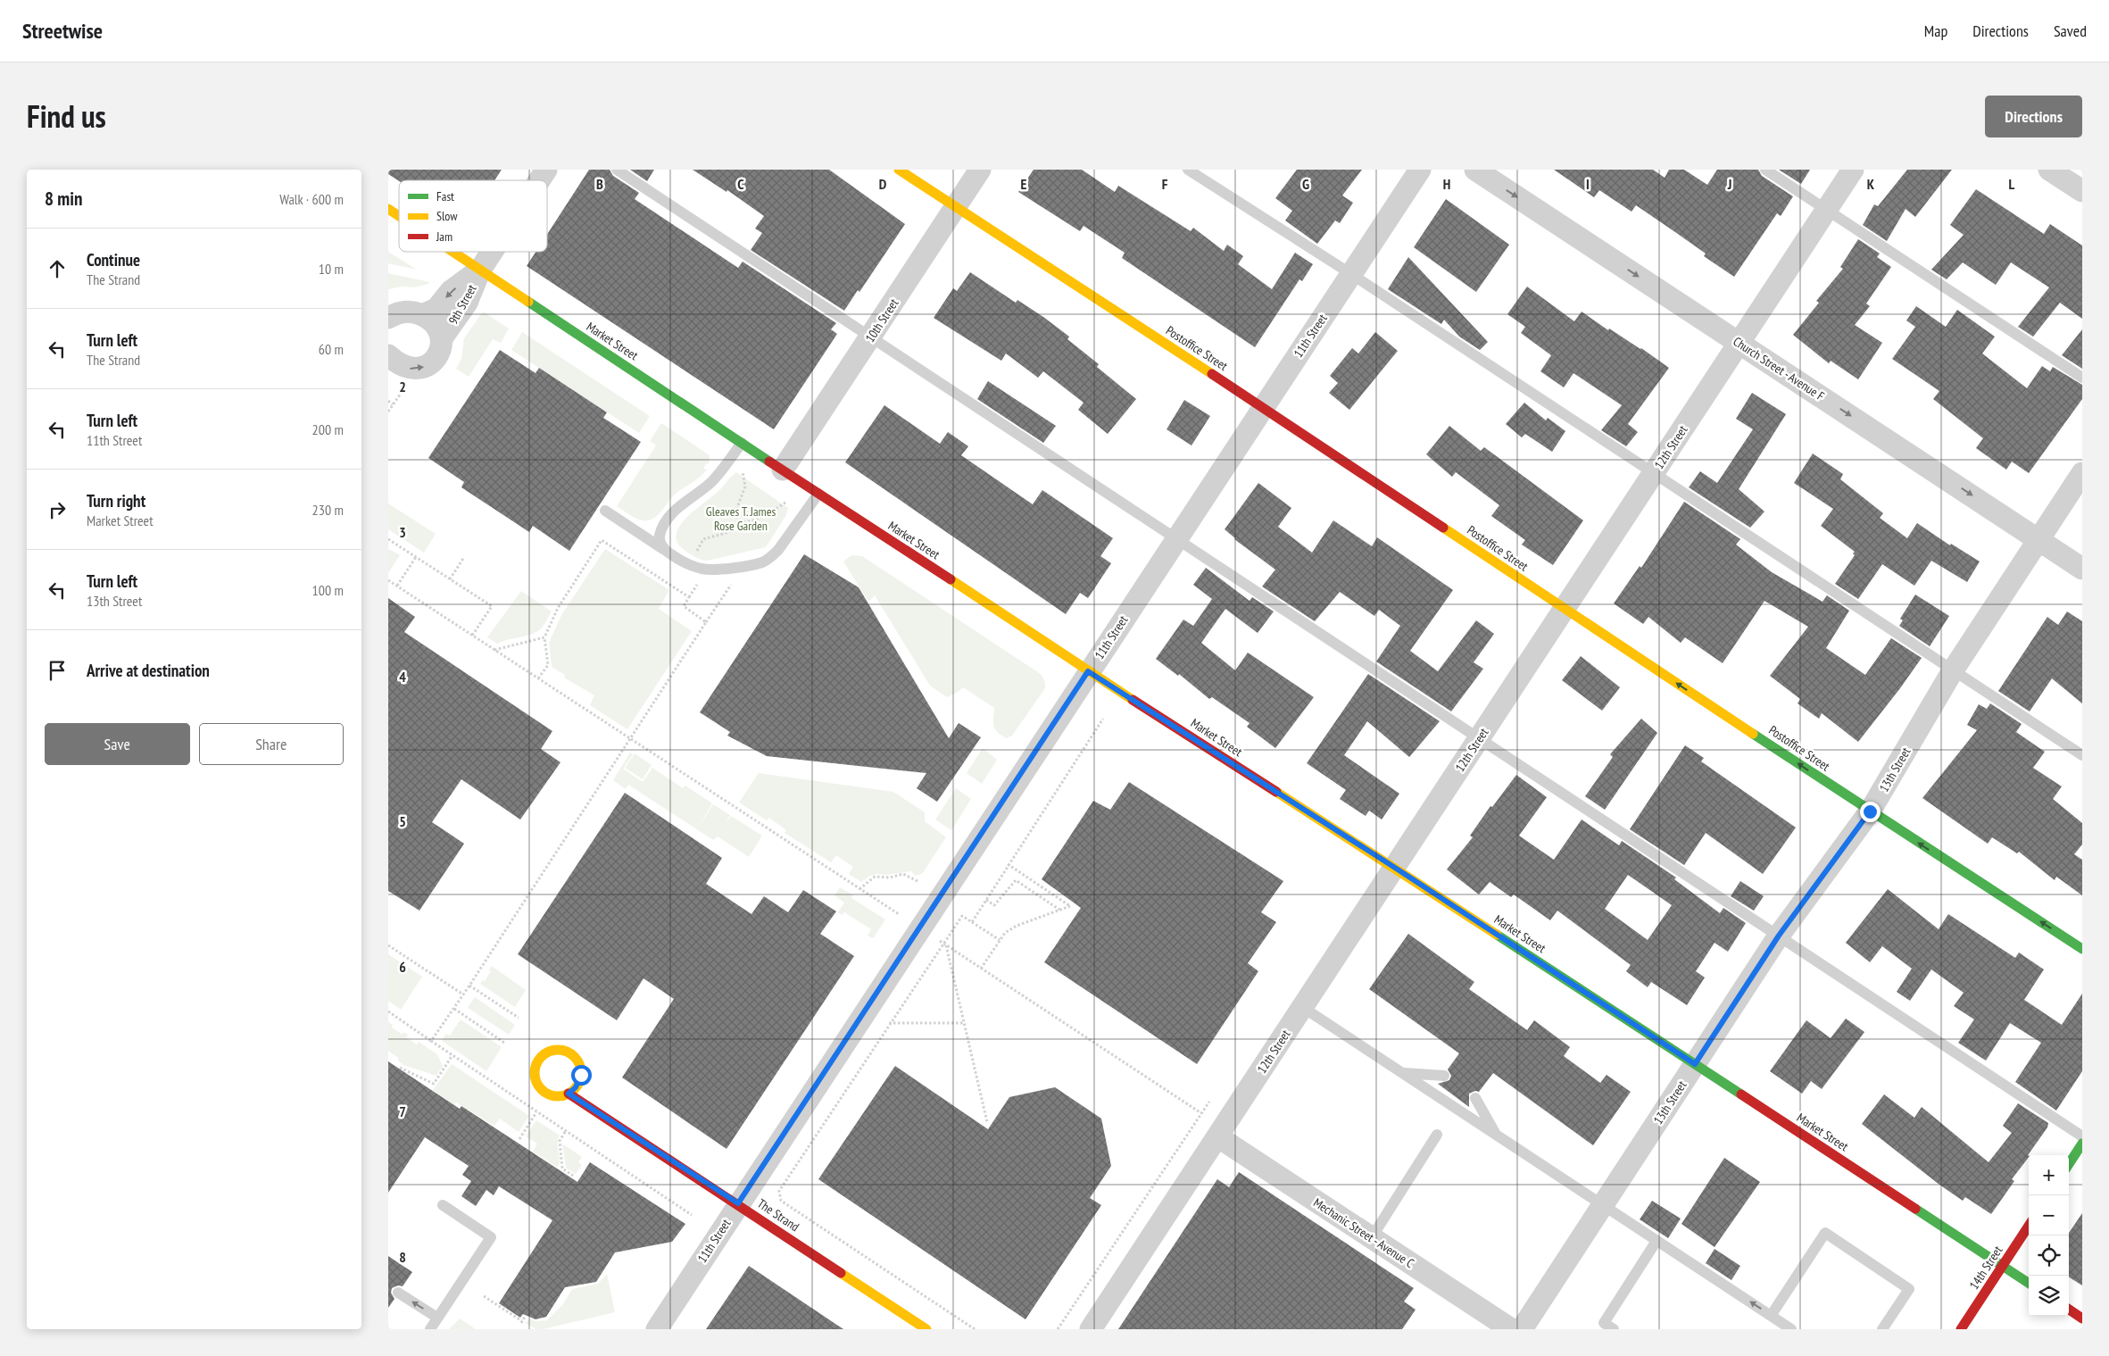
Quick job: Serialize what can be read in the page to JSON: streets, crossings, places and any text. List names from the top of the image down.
{
  "streets": {
    "main road": [
      "Market Street",
      "Postoffice Street",
      "The Strand",
      "14th Street"
    ],
    "street": [
      "9th Street",
      "10th Street",
      "11th Street",
      "Church Street - Avenue F",
      "12th Street",
      "13th Street",
      "Mechanic Street - Avenue C"
    ]
  },
  "crossings": [
    ["9th Street", "Market Street"],
    ["10th Street", "Market Street"],
    ["10th Street", "Postoffice Street"],
    ["11th Street", "Market Street"],
    ["11th Street", "Postoffice Street"],
    ["11th Street", "The Strand"],
    ["Market Street", "12th Street"],
    ["Market Street", "13th Street"],
    ["Market Street", "14th Street"],
    ["Postoffice Street", "12th Street"],
    ["Postoffice Street", "13th Street"],
    ["Church Street - Avenue F", "12th Street"],
    ["Church Street - Avenue F", "13th Street"],
    ["12th Street", "Mechanic Street - Avenue C"]
  ],
  "one_way": ["Postoffice Street", "Church Street - Avenue F"],
  "parks": ["Gleaves T. James Rose Garden"],
  "legend": ["Fast", "Slow", "Jam"],
  "page": {
    "header": "Streetwise",
    "nav": ["Map", "Directions", "Saved"],
    "title": "Find us",
    "buttons": [
      "Directions",
      ["Save", "Share"]
    ],
    "heading": ["8 min", "Walk · 600 m"],
    "list": [
      ["Continue", "The Strand", "10 m"],
      ["Turn left", "The Strand", "60 m"],
      ["Turn left", "11th Street", "200 m"],
      ["Turn right", "Market Street", "230 m"],
      ["Turn left", "13th Street", "100 m"],
      "Arrive at destination"
    ],
    "map_buttons": ["+", "−"]
  },
  "grid": {
    "columns": [
      "B",
      "C",
      "D",
      "E",
      "F",
      "G",
      "H",
      "I",
      "J",
      "K",
      "L"
    ],
    "rows": [
      "2",
      "3",
      "4",
      "5",
      "6",
      "7",
      "8"
    ]
  }
}
